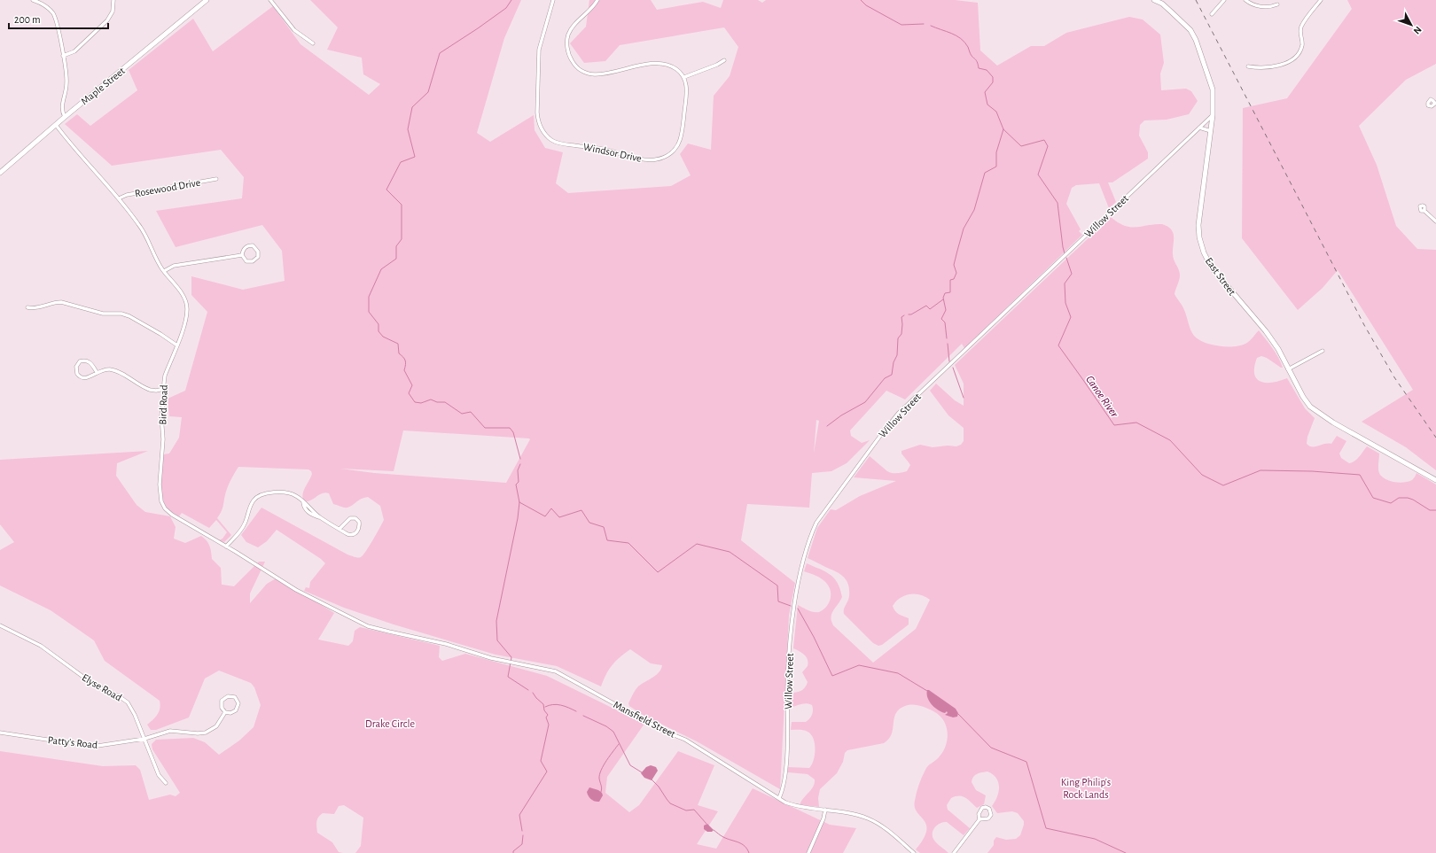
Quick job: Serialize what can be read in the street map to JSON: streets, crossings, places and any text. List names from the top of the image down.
{
  "streets": {
    "street": [
      "Maple Street",
      "Windsor Drive",
      "Rosewood Drive",
      "Willow Street",
      "East Street",
      "Bird Road",
      "Elyse Road",
      "Mansfield Street",
      "Patty's Road"
    ]
  },
  "crossings": [
    ["Maple Street", "Bird Road"],
    ["Rosewood Drive", "Bird Road"],
    ["Willow Street", "East Street"],
    ["Willow Street", "Mansfield Street"],
    ["Bird Road", "Mansfield Street"],
    ["Elyse Road", "Patty's Road"]
  ],
  "water": ["Canoe River"],
  "parks": ["Drake Circle", "King Philip’s Rock Lands"],
  "scale_bar": "200 m",
  "north": "bottom right"
}
